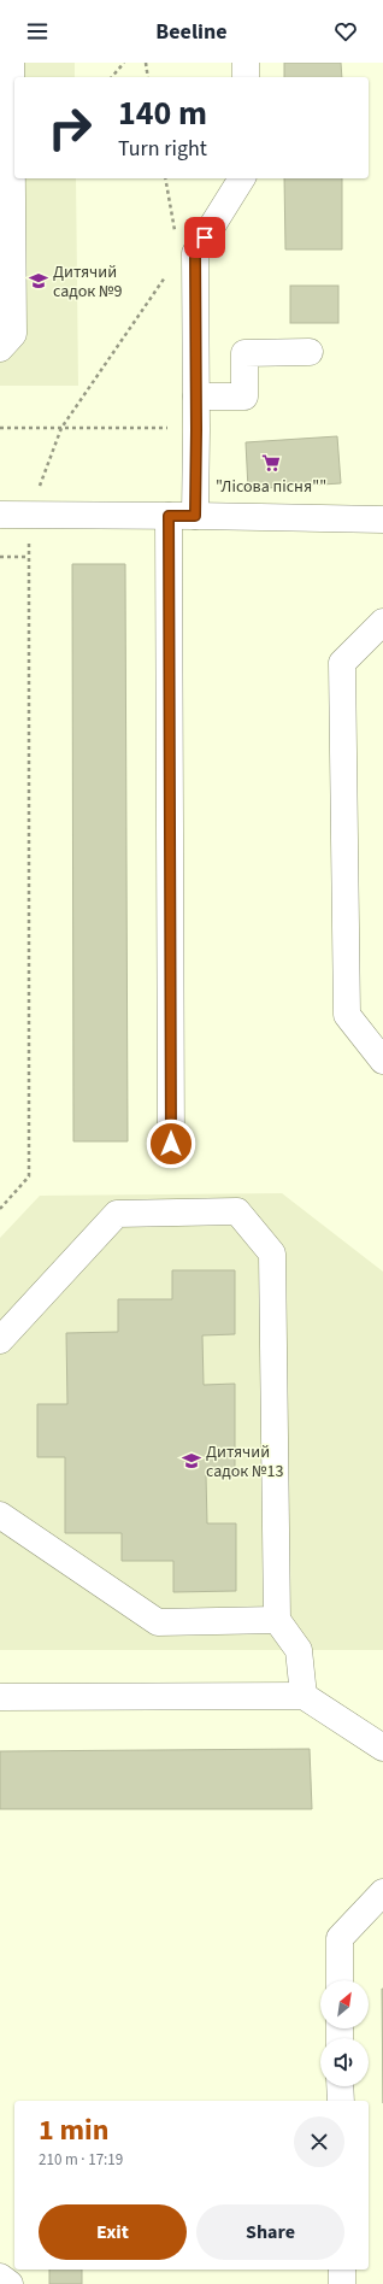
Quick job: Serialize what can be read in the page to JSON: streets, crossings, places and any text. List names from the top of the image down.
{
  "places": {
    "school or university": ["Дитячий садок №9", "Дитячий садок №13"],
    "supermarket": ["\"Лісова пісня\"\""]
  },
  "north": "top right",
  "page": {
    "header": "Beeline",
    "turn": ["140 m", "Turn right"],
    "heading": ["1 min", "210 m · 17:19"],
    "buttons": ["Exit", "Share"]
  }
}
